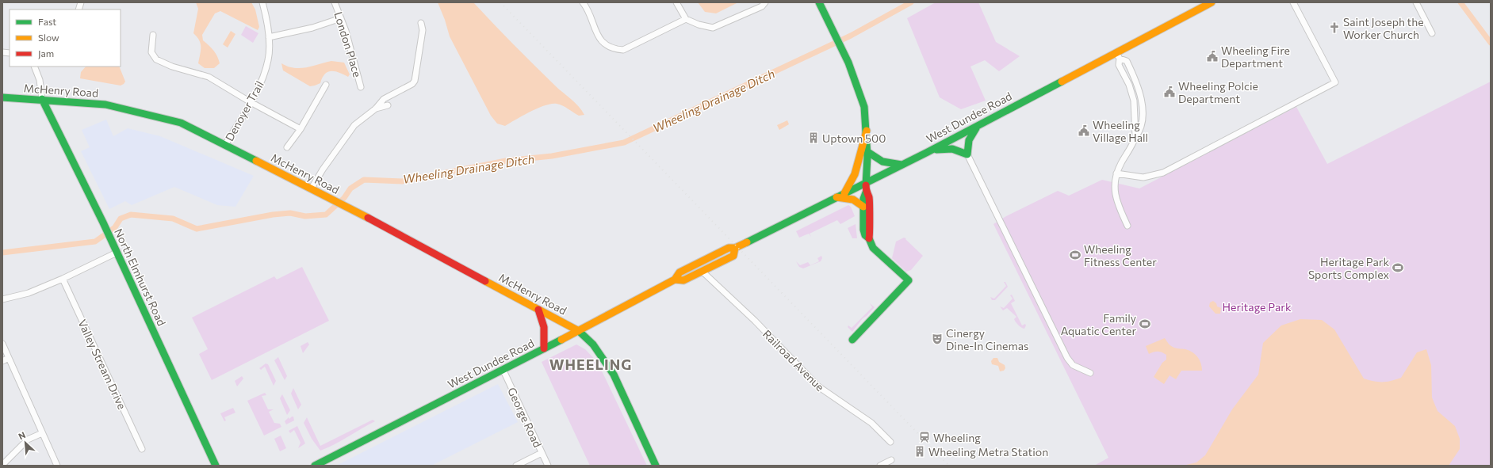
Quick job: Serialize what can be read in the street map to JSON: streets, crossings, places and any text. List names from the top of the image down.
{
  "streets": {
    "main road": ["McHenry Road", "West Dundee Road", "North Elmhurst Road"],
    "street": [
      "London Place",
      "Denoyer Trail",
      "Railroad Avenue",
      "Valley Stream Drive",
      "George Road"
    ]
  },
  "crossings": [
    ["McHenry Road", "Denoyer Trail"],
    ["McHenry Road", "West Dundee Road"],
    ["McHenry Road", "North Elmhurst Road"],
    ["West Dundee Road", "Railroad Avenue"],
    ["West Dundee Road", "George Road"]
  ],
  "districts": ["WHEELING"],
  "water": ["Wheeling Drainage Ditch"],
  "parks": ["Heritage Park"],
  "places": {
    "church": ["Saint Joseph the Worker Church"],
    "public building": ["Wheeling Fire Department", "Wheeling Polcie Department", "Wheeling Village Hall"],
    "building": ["Uptown 500", "Wheeling Metra Station"],
    "sports": ["Wheeling Fitness Center", "Heritage Park Sports Complex", "Family Aquatic Center"],
    "theatre": ["Cinergy Dine-In Cinemas"],
    "station": ["Wheeling"]
  },
  "legend": ["Fast", "Slow", "Jam"],
  "north": "top left"
}
